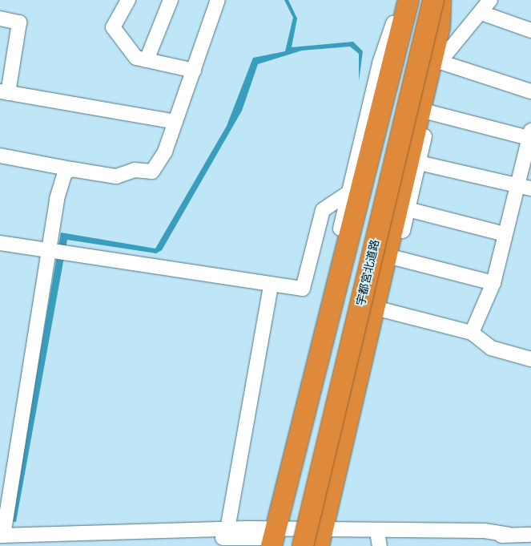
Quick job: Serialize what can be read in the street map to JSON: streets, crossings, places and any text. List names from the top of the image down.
{
  "streets": {
    "highway": ["宇都宮北道路"]
  }
}
